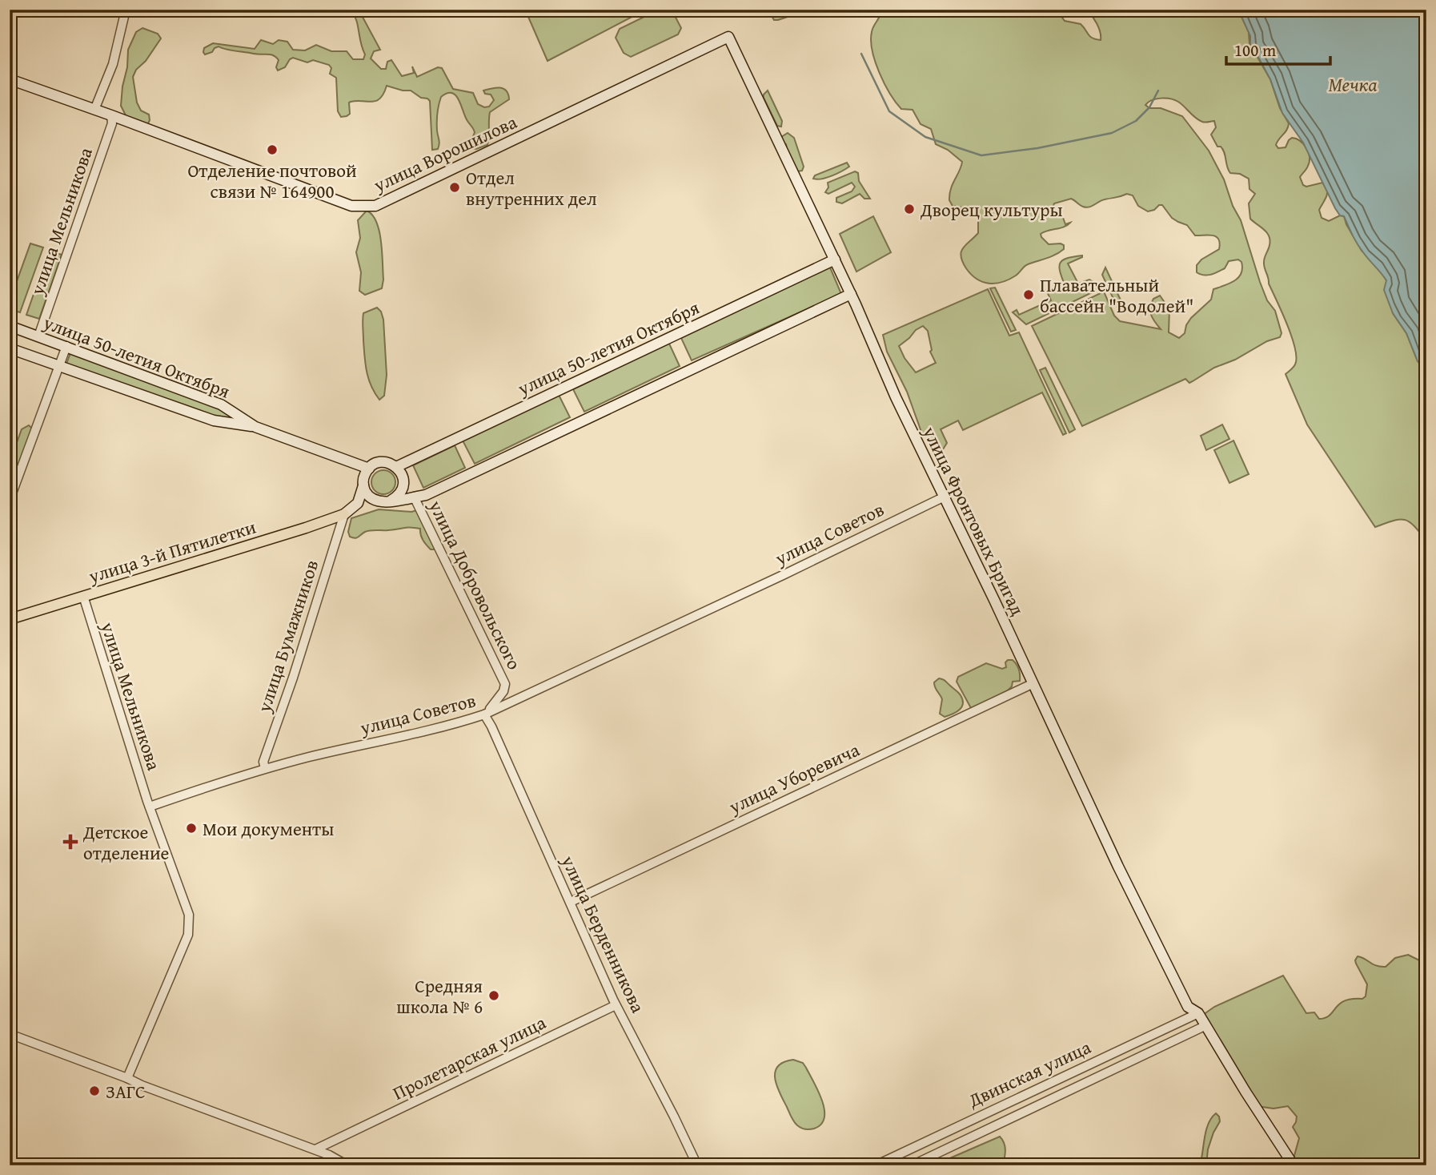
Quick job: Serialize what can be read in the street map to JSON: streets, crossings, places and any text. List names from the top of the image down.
{
  "streets": {
    "main road": [
      "улица Ворошилова",
      "улица 50-летия Октября",
      "улица Фронтовых Бригад",
      "улица 3-й Пятилетки"
    ],
    "street": [
      "улица Мельникова",
      "улица Советов",
      "улица Добровольского",
      "улица Бумажников",
      "улица Уборевича",
      "улица Берденникова",
      "Пролетарская улица",
      "Двинская улица"
    ]
  },
  "crossings": [
    ["улица Ворошилова", "улица Мельникова"],
    ["улица Ворошилова", "улица Фронтовых Бригад"],
    ["улица Мельникова", "улица 50-летия Октября"],
    ["улица Мельникова", "улица Советов"],
    ["улица Мельникова", "улица 3-й Пятилетки"],
    ["улица 50-летия Октября", "улица Фронтовых Бригад"],
    ["улица Фронтовых Бригад", "улица Советов"],
    ["улица Фронтовых Бригад", "улица Уборевича"],
    ["улица Фронтовых Бригад", "Двинская улица"],
    ["улица Советов", "улица Добровольского"],
    ["улица Советов", "улица Бумажников"],
    ["улица Советов", "улица Берденникова"],
    ["улица 3-й Пятилетки", "улица Бумажников"],
    ["улица Добровольского", "улица Берденникова"],
    ["улица Уборевича", "улица Берденникова"],
    ["улица Берденникова", "Пролетарская улица"]
  ],
  "water": ["Мечка"],
  "places": {
    "other": [
      "Отделение почтовой связи № 164900",
      "Отдел внутренних дел",
      "Дворец культуры",
      "Плавательный бассейн \"Водолей\"",
      "Мои документы",
      "Средняя школа № 6",
      "ЗАГС"
    ],
    "health": ["Детское отделение"]
  },
  "scale_bar": "100 m"
}
